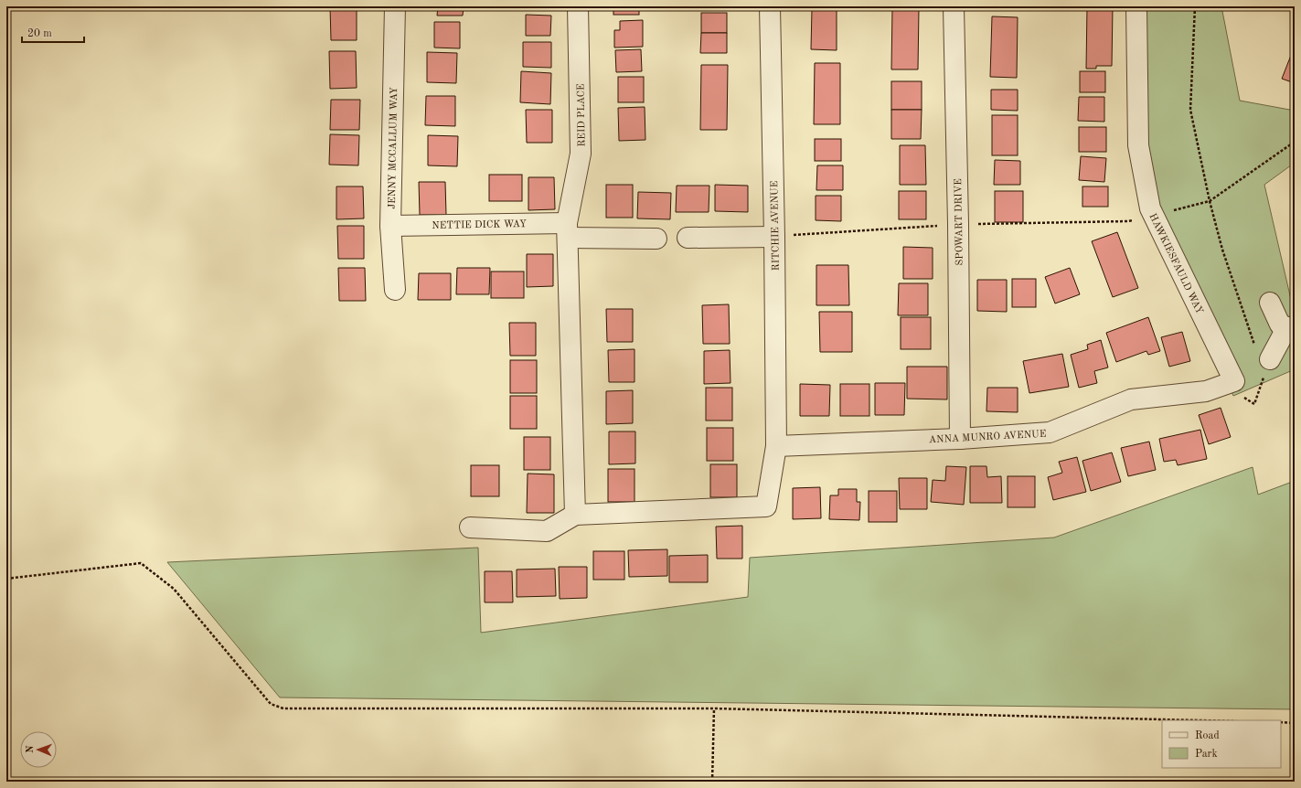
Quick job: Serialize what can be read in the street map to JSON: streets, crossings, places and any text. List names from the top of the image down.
{
  "streets": {
    "street": [
      "REID PLACE",
      "JENNY MCCALLUM WAY",
      "SPOWART DRIVE",
      "NETTIE DICK WAY",
      "RITCHIE AVENUE",
      "HAWKIESFAULD WAY",
      "ANNA MUNRO AVENUE"
    ]
  },
  "crossings": [
    ["REID PLACE", "NETTIE DICK WAY"],
    ["REID PLACE", "RITCHIE AVENUE"],
    ["JENNY MCCALLUM WAY", "NETTIE DICK WAY"],
    ["SPOWART DRIVE", "ANNA MUNRO AVENUE"],
    ["RITCHIE AVENUE", "ANNA MUNRO AVENUE"],
    ["HAWKIESFAULD WAY", "ANNA MUNRO AVENUE"]
  ],
  "legend": ["Road", "Park"],
  "scale_bar": "20 m",
  "north": "left"
}
